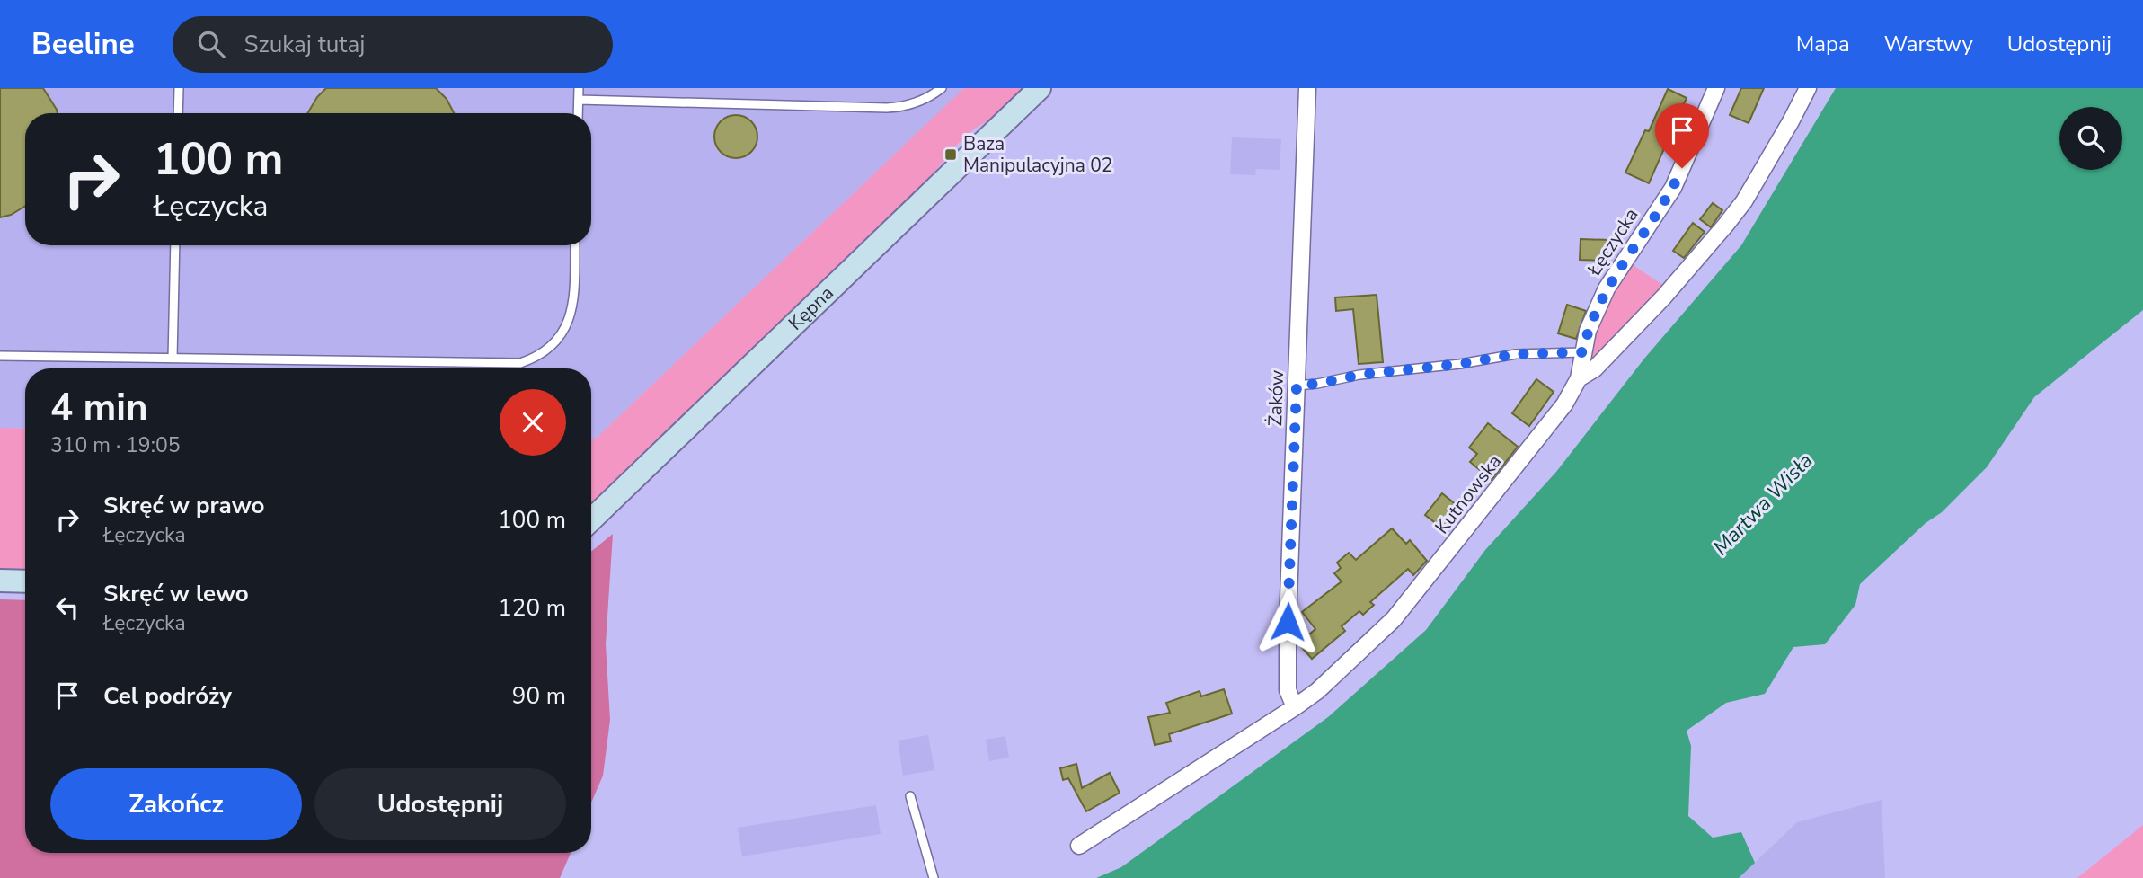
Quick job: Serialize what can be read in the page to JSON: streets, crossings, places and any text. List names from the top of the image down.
{
  "streets": {
    "street": [
      "Łęczycka",
      "Kępna",
      "Żaków",
      "Kutnowska"
    ]
  },
  "crossings": [
    ["Łęczycka", "Kutnowska"],
    ["Żaków", "Kutnowska"]
  ],
  "water": ["Martwa Wisła"],
  "places": {
    "transit": ["Baza Manipulacyjna 02"]
  },
  "page": {
    "header": "Beeline",
    "search": "Szukaj tutaj",
    "nav": ["Mapa", "Warstwy", "Udostępnij"],
    "turn": ["100 m", "Łęczycka"],
    "heading": ["4 min", "310 m · 19:05"],
    "list": [
      {
        "name": "Skręć w prawo",
        "note": "Łęczycka",
        "value": "100 m"
      },
      {
        "name": "Skręć w lewo",
        "note": "Łęczycka",
        "value": "120 m"
      },
      {
        "name": "Cel podróży",
        "value": "90 m"
      }
    ],
    "buttons": ["Zakończ", "Udostępnij"]
  }
}
